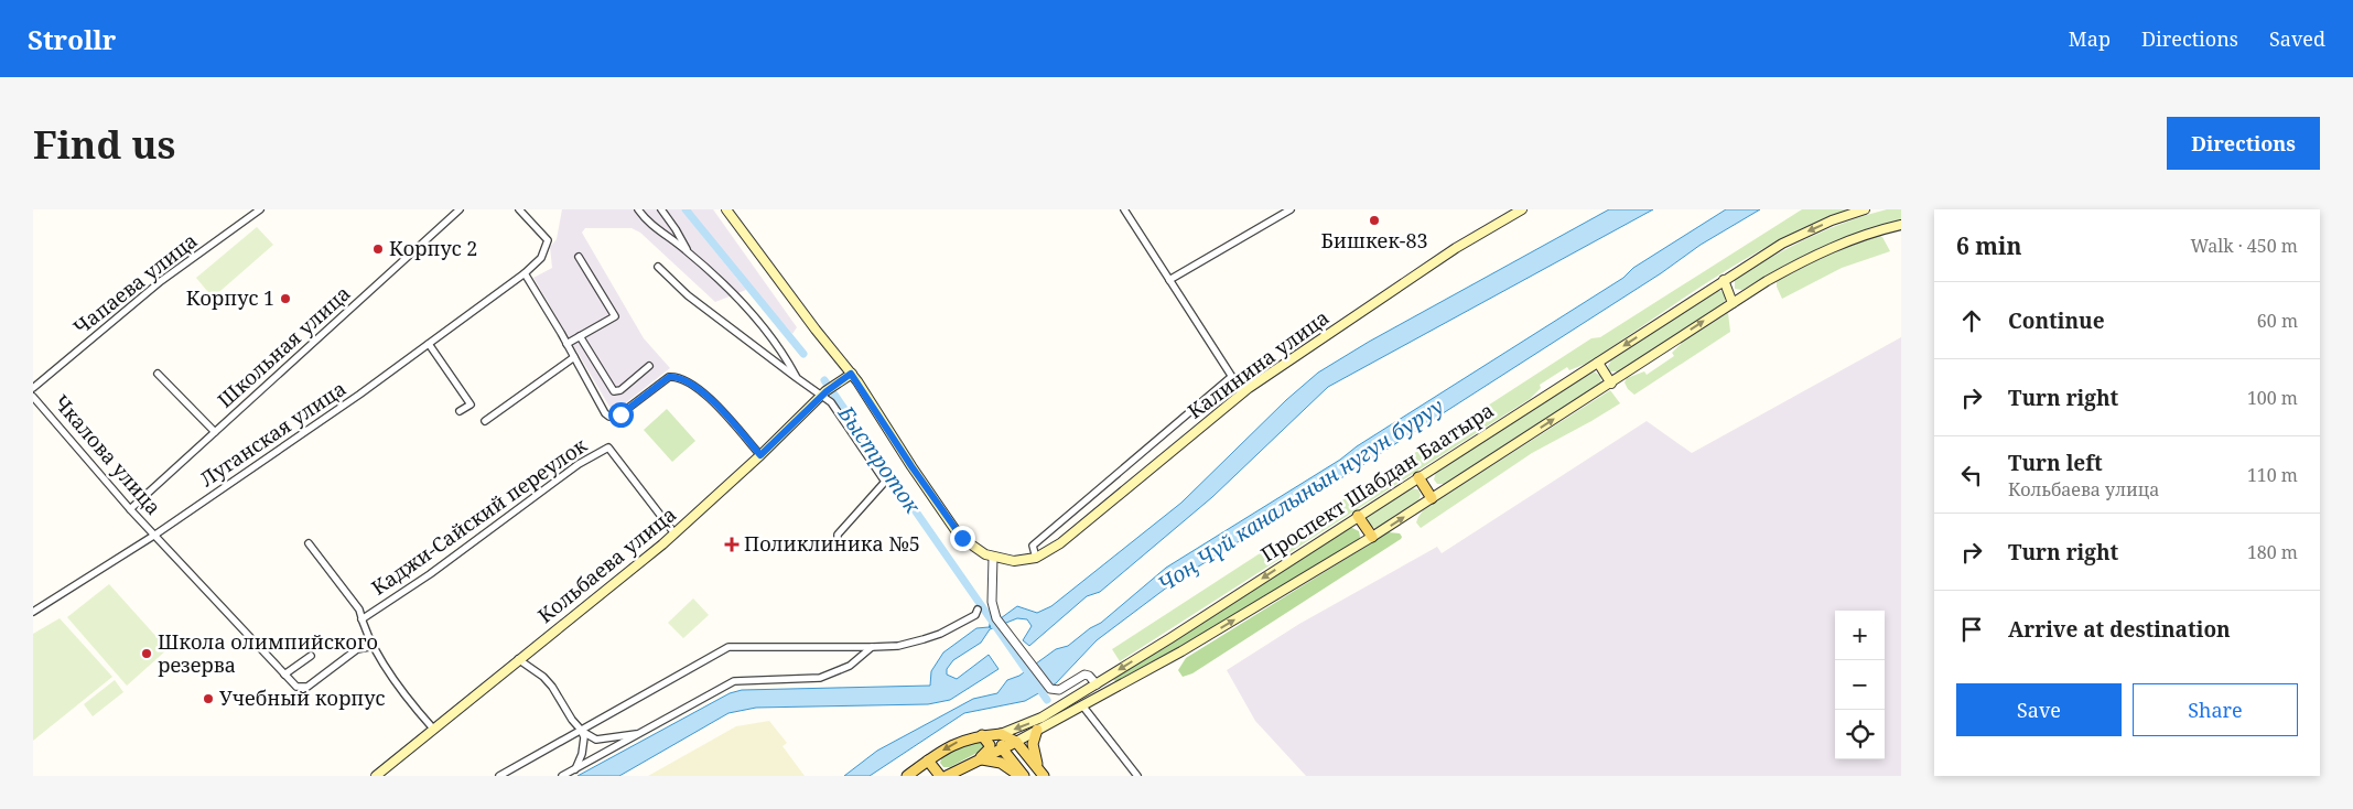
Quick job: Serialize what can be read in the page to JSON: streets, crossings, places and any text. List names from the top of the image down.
{
  "streets": {
    "main road": ["Калинина улица", "Проспект Шабдан Баатыра", "Кольбаева улица"],
    "street": [
      "Чапаева улица",
      "Школьная улица",
      "Луганская улица",
      "Чкалова улица",
      "Каджи-Сайский переулок"
    ]
  },
  "crossings": [
    ["Школьная улица", "Чкалова улица"],
    ["Луганская улица", "Чкалова улица"],
    ["Каджи-Сайский переулок", "Кольбаева улица"]
  ],
  "water": ["Быстроток", "Чоң Чүй каналынын нугун буруу"],
  "places": {
    "other": [
      "Бишкек-83",
      "Корпус 2",
      "Корпус 1",
      "Школа олимпийского резерва",
      "Учебный корпус"
    ],
    "health": ["Поликлиника №5"]
  },
  "page": {
    "header": "Strollr",
    "nav": ["Map", "Directions", "Saved"],
    "buttons": [
      "Directions",
      ["Save", "Share"]
    ],
    "title": "Find us",
    "heading": ["6 min", "Walk · 450 m"],
    "list": [
      ["Continue", "60 m"],
      ["Turn right", "100 m"],
      ["Turn left", "Кольбаева улица", "110 m"],
      ["Turn right", "180 m"],
      "Arrive at destination"
    ],
    "map_buttons": ["+", "−"]
  }
}
